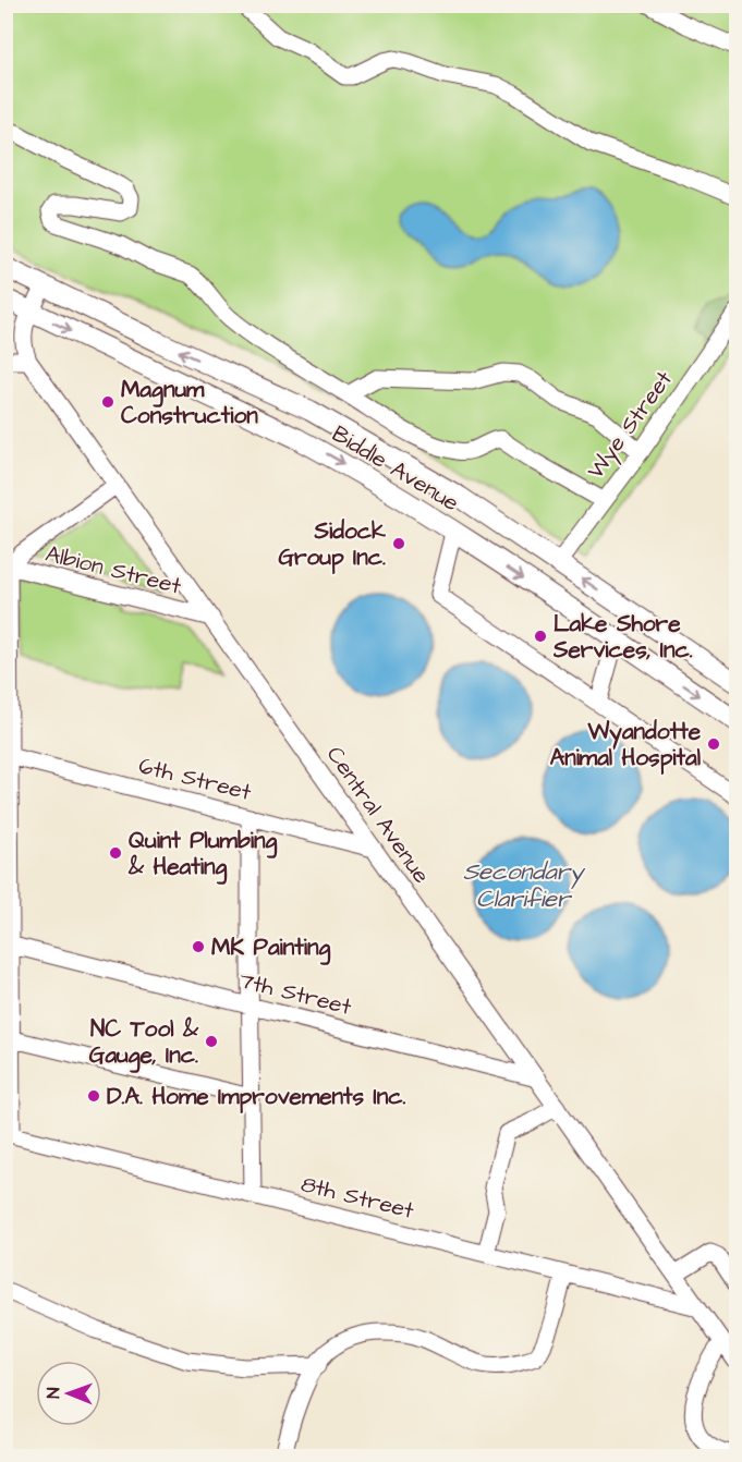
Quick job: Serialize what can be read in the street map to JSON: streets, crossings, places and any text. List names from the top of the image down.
{
  "streets": {
    "main road": ["Biddle Avenue"],
    "street": [
      "Wye Street",
      "Albion Street",
      "6th Street",
      "Central Avenue",
      "7th Street",
      "8th Street"
    ]
  },
  "crossings": [
    ["Wye Street", "Biddle Avenue"],
    ["Biddle Avenue", "Central Avenue"],
    ["Albion Street", "Central Avenue"],
    ["6th Street", "Central Avenue"],
    ["Central Avenue", "7th Street"],
    ["Central Avenue", "8th Street"]
  ],
  "water": ["Secondary Clarifier"],
  "places": [
    "Magnum Construction",
    "Sidock Group Inc.",
    "Lake Shore Services, Inc.",
    "Wyandotte Animal Hospital",
    "Quint Plumbing & Heating",
    "MK Painting",
    "NC Tool & Gauge, Inc.",
    "D.A. Home Improvements Inc."
  ],
  "north": "left"
}
